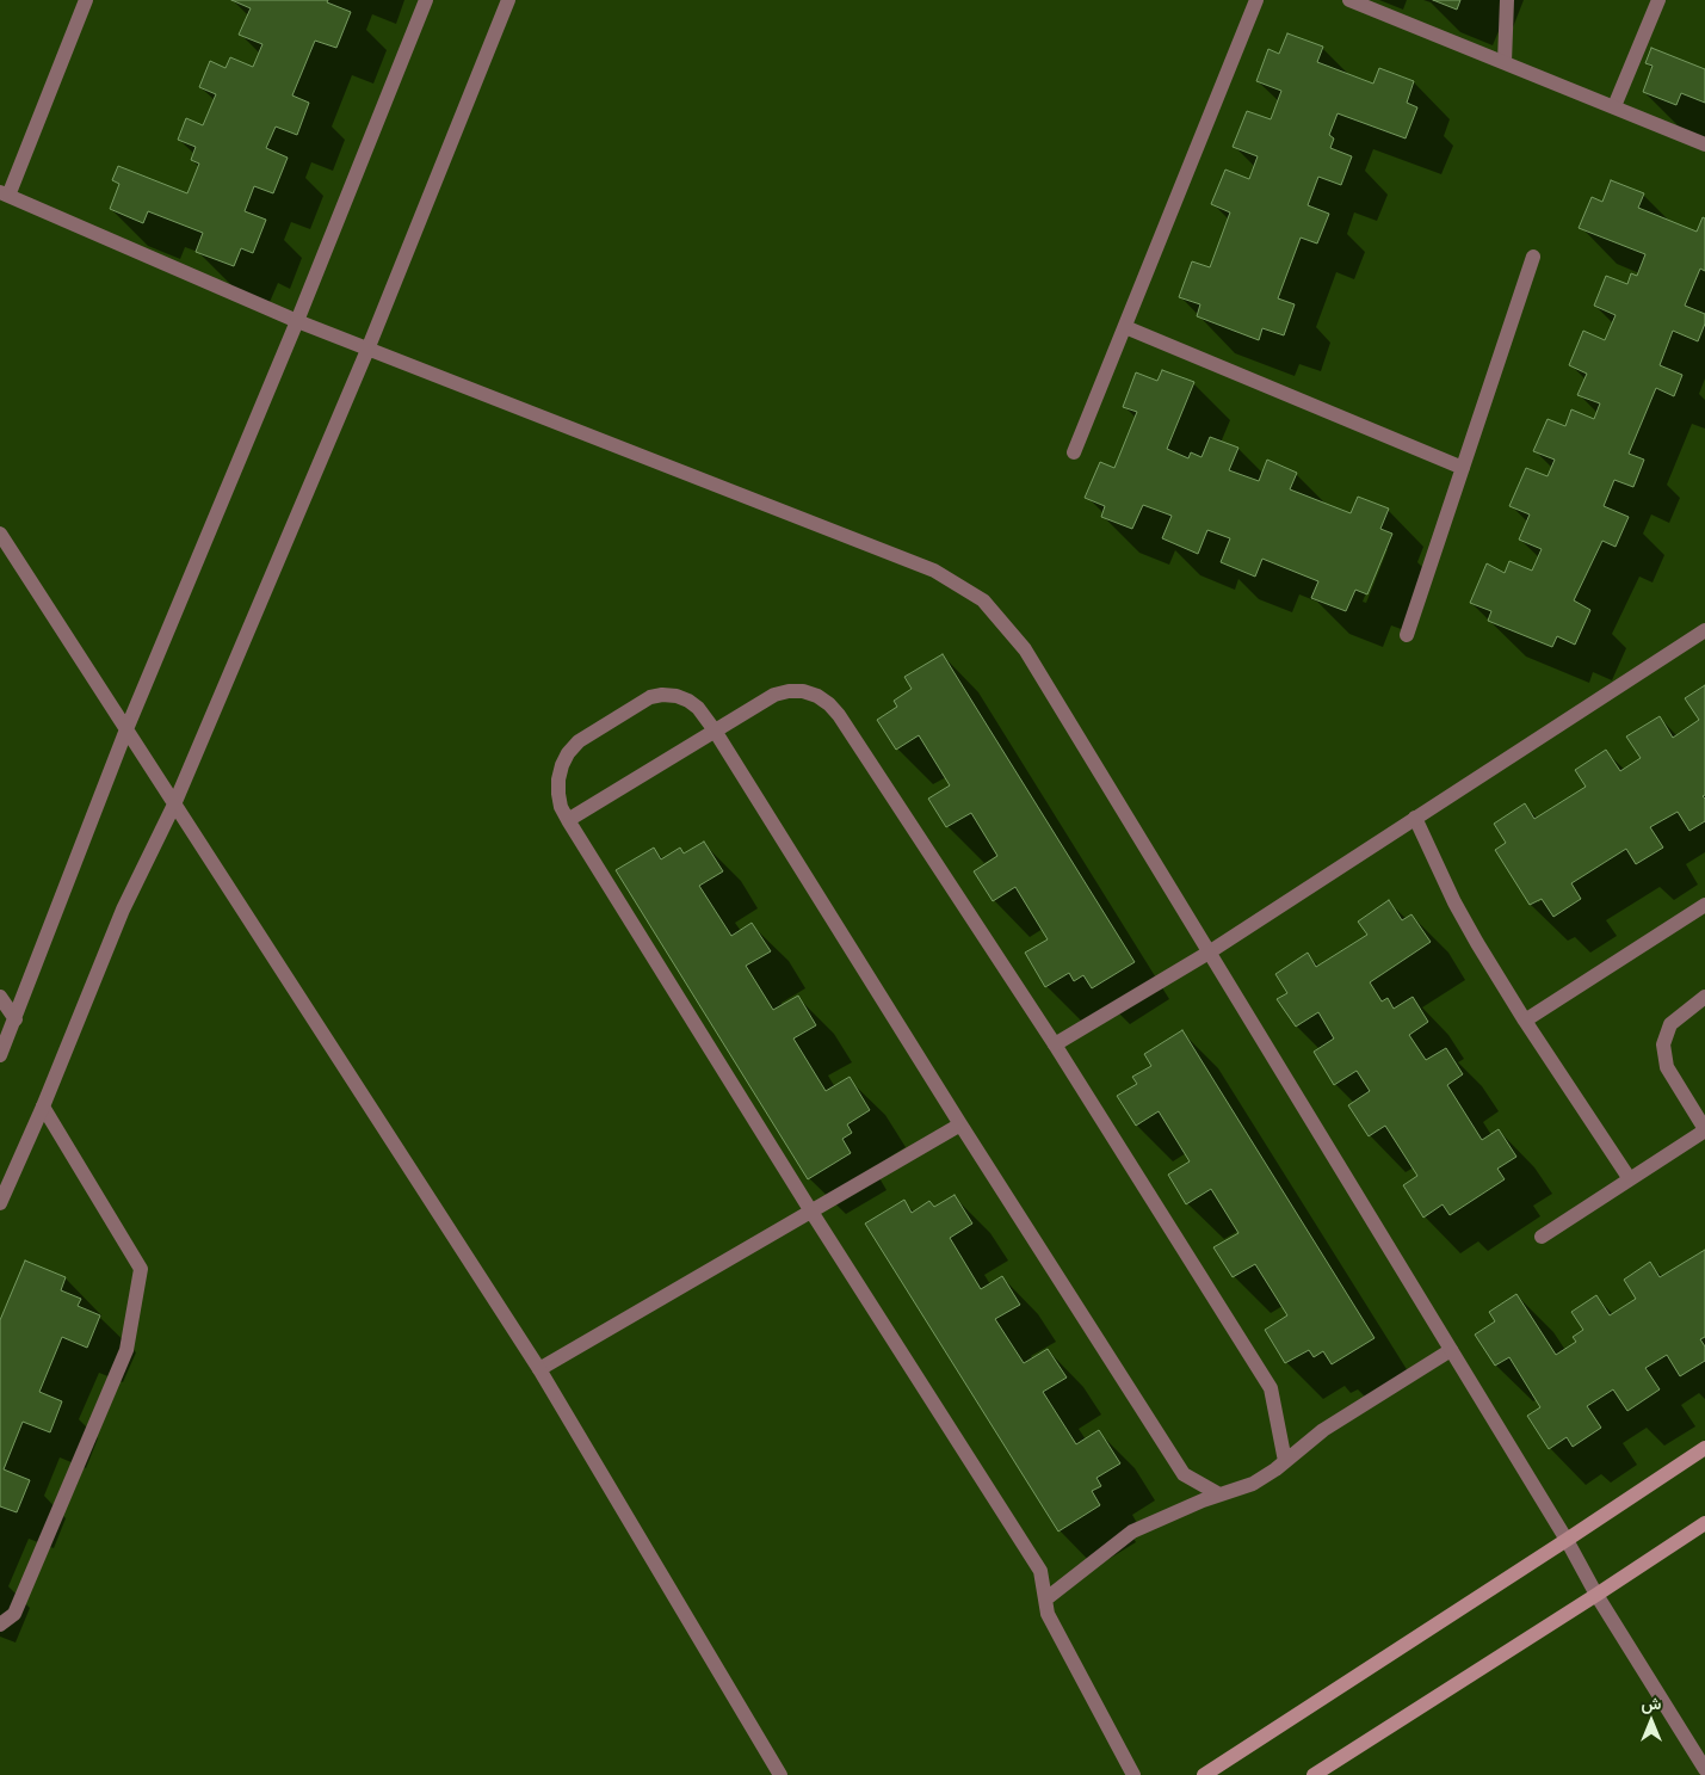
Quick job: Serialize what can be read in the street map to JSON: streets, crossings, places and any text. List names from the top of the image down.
{
  "north": "top"
}
